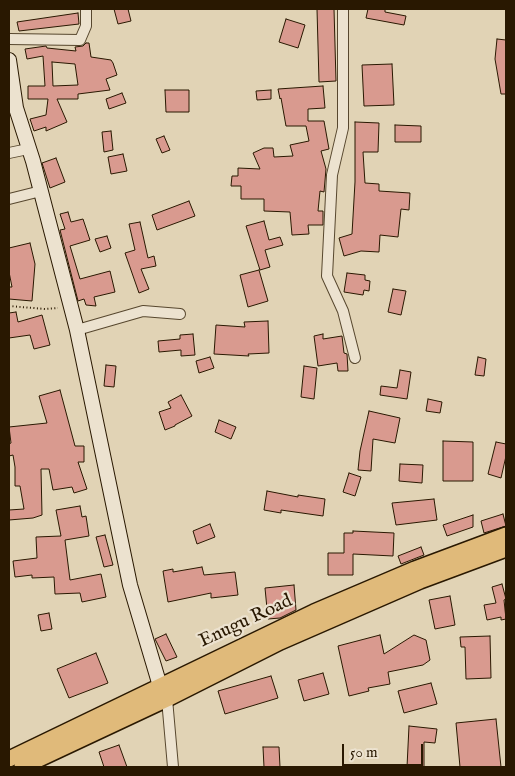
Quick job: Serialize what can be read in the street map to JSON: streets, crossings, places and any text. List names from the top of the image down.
{
  "streets": {
    "main road": ["Enugu Road"]
  },
  "scale_bar": "50 m"
}
